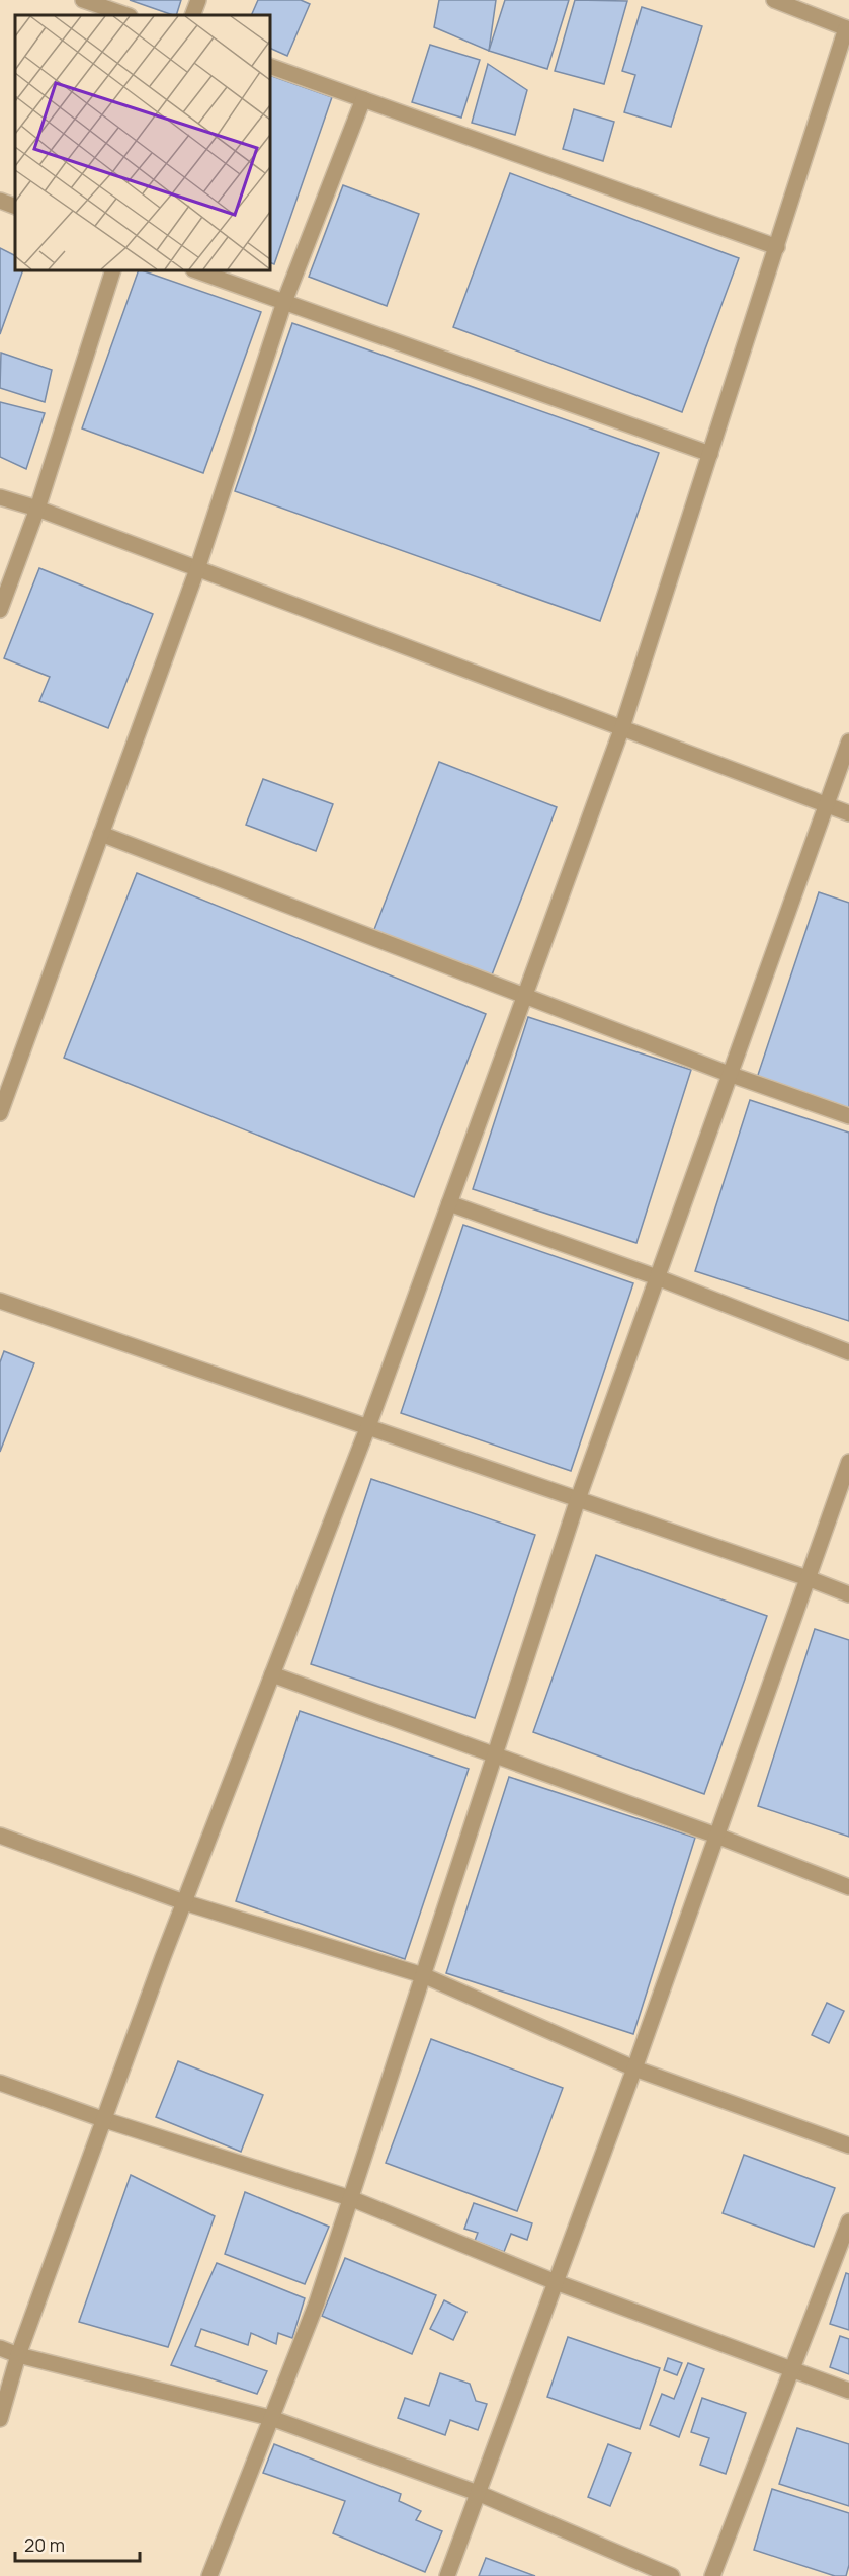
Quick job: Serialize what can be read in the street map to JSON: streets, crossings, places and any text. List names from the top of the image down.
{
  "scale_bar": "20 m"
}
